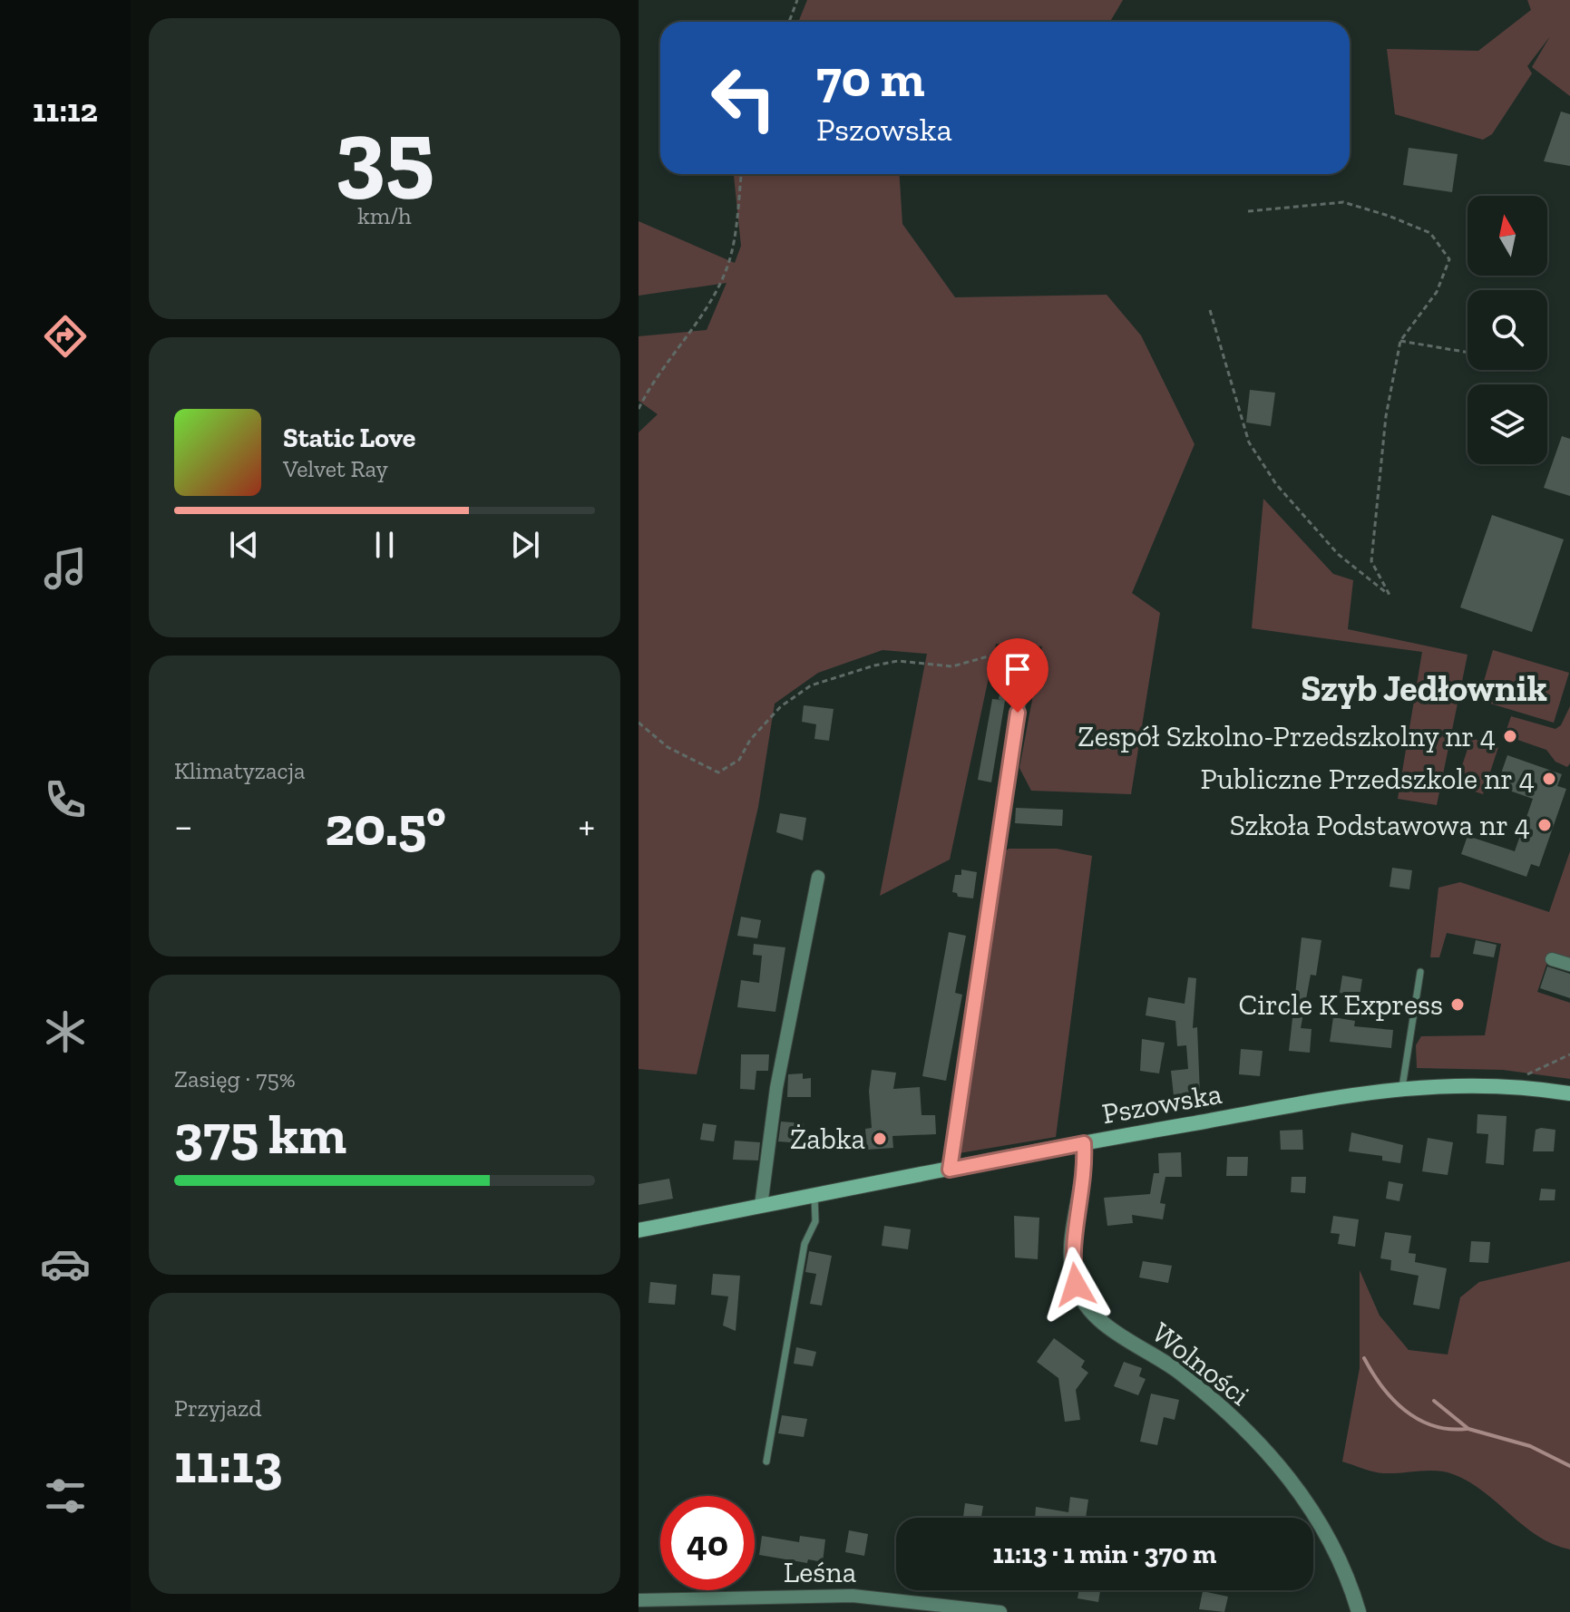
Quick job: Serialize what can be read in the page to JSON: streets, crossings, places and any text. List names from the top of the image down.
{
  "streets": {
    "main road": ["Pszowska"],
    "street": ["Wolności", "Leśna"]
  },
  "crossings": [
    ["Pszowska", "Wolności"]
  ],
  "districts": ["Szyb Jedłownik"],
  "places": [
    "Zespół Szkolno-Przedszkolny nr 4",
    "Publiczne Przedszkole nr 4",
    "Szkoła Podstawowa nr 4",
    "Circle K Express",
    "Żabka"
  ],
  "north": "top",
  "page": {
    "tabs": "11:12",
    "tile": [
      ["35", "km/h"],
      "Klimatyzacja",
      ["Zasięg · 75%", "375 km"],
      ["Przyjazd", "11:13"]
    ],
    "turn": ["70 m", "Pszowska"],
    "song": ["Static Love", "Velvet Ray"],
    "heat": ["−", "20.5°", "+"],
    "limit": "40",
    "trip": "11:13 · 1 min · 370 m"
  }
}
